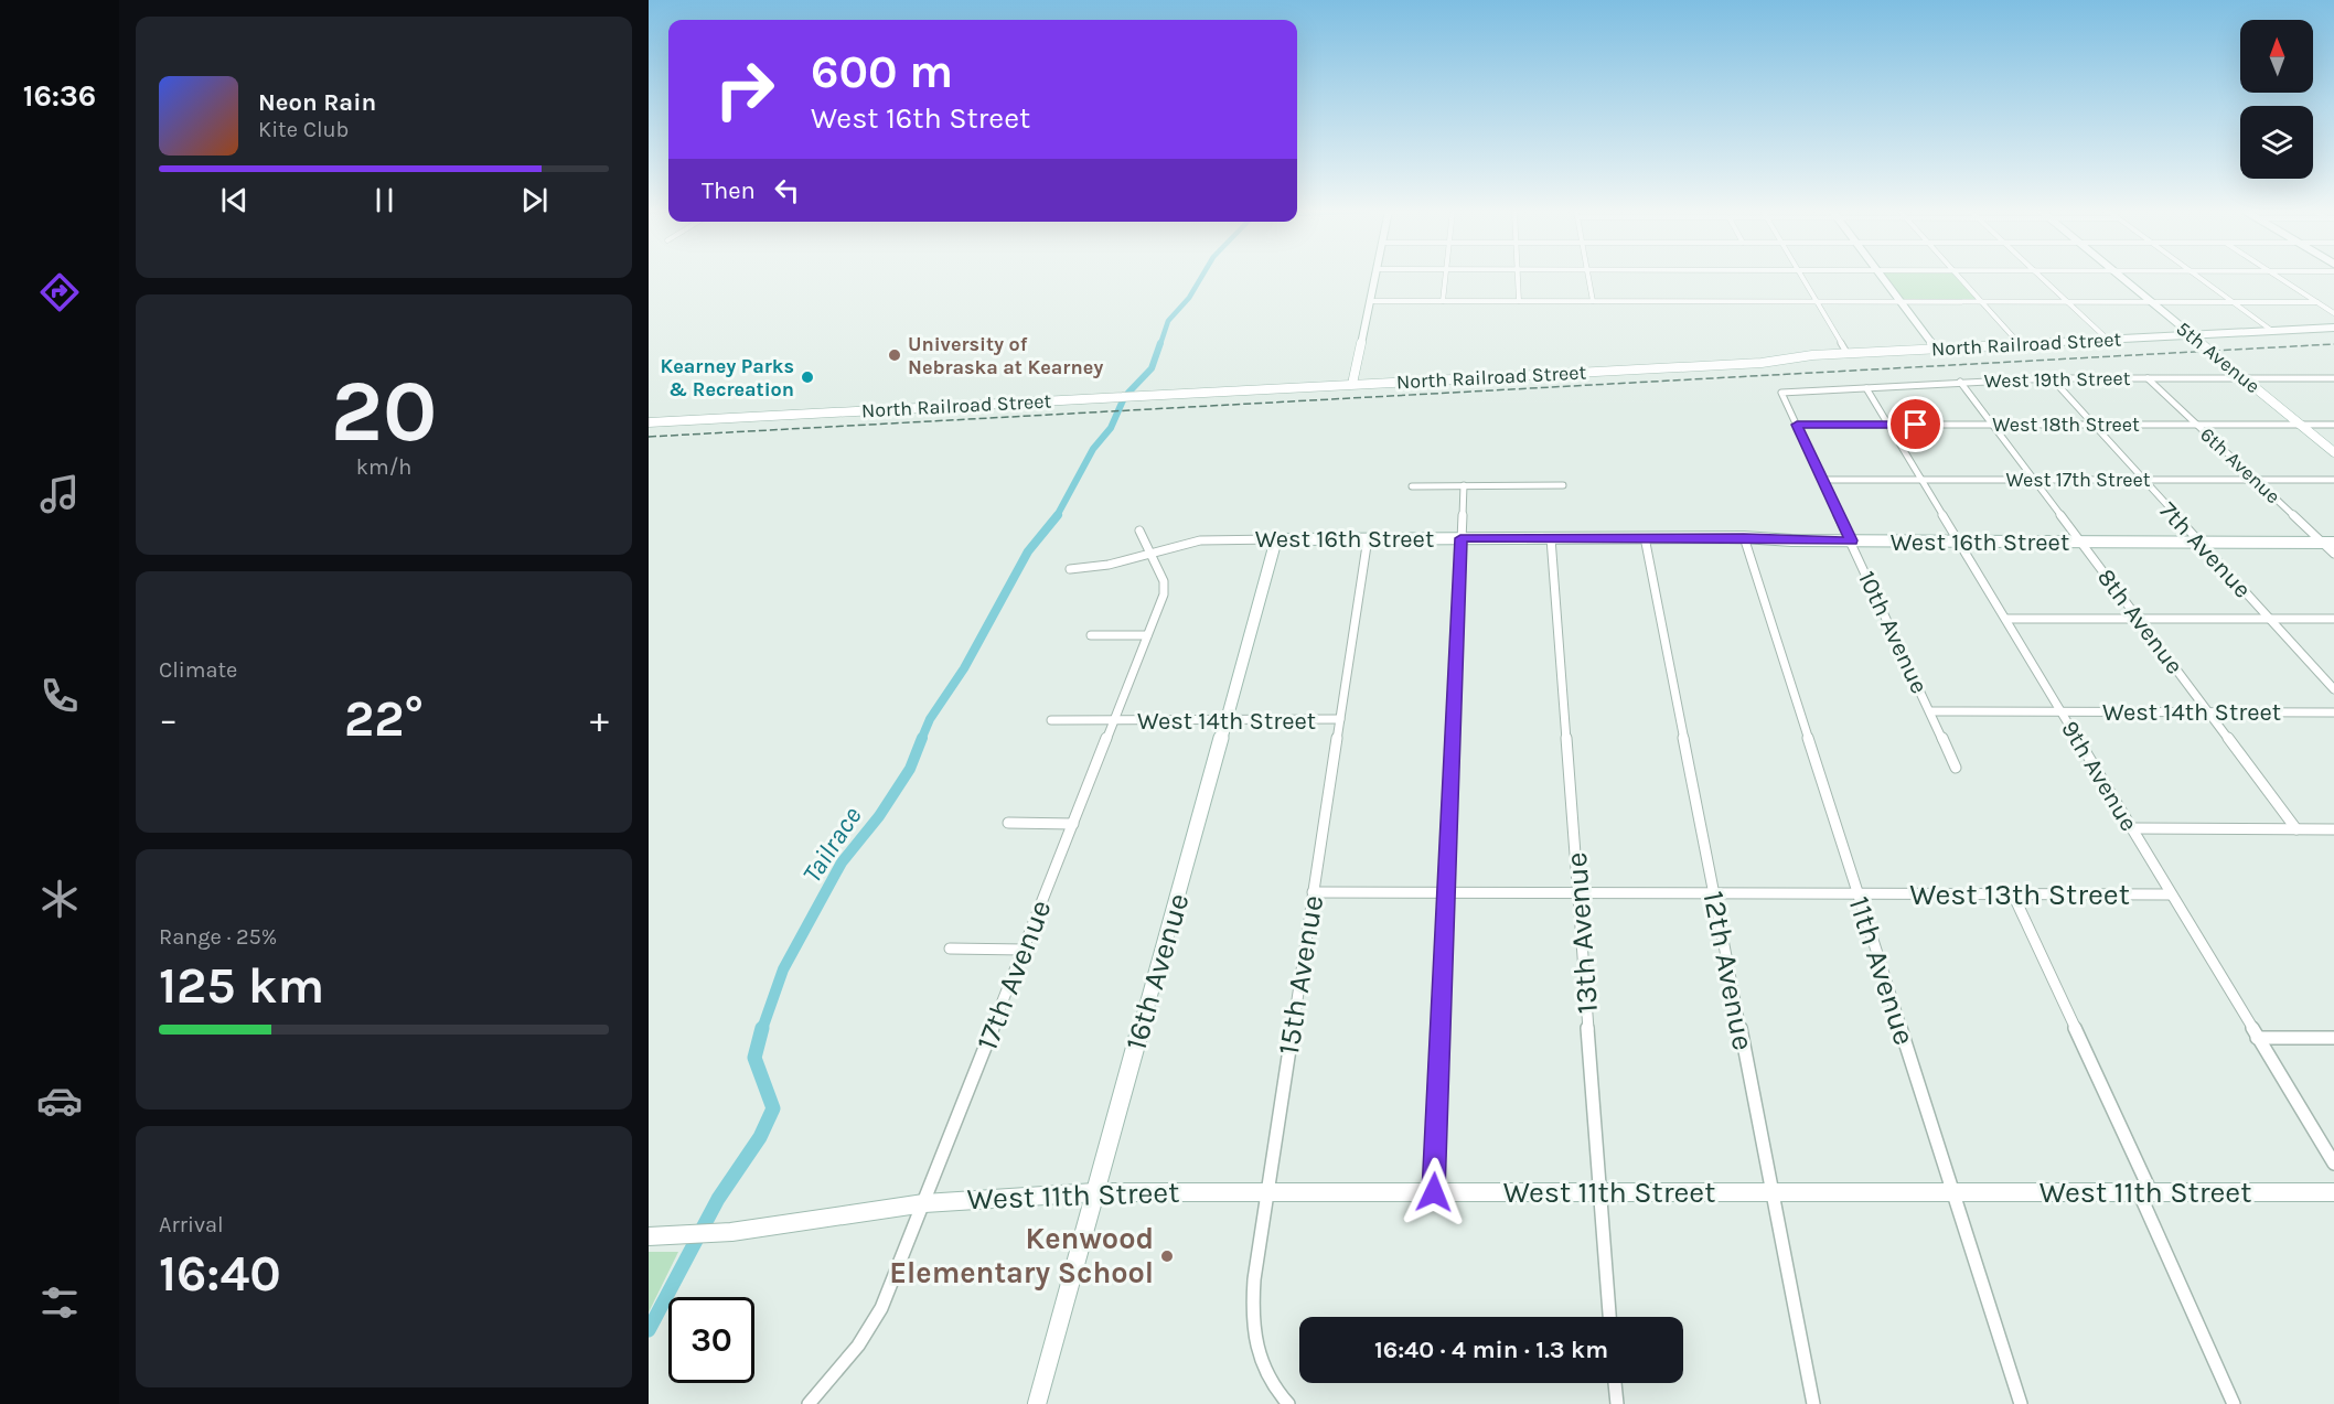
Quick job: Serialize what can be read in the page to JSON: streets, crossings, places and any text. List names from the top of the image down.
{
  "streets": {
    "street": [
      "North Railroad Street",
      "5th Avenue",
      "West 19th Street",
      "West 18th Street",
      "6th Avenue",
      "West 17th Street",
      "West 16th Street",
      "7th Avenue",
      "8th Avenue",
      "10th Avenue",
      "West 14th Street",
      "9th Avenue",
      "West 13th Street",
      "13th Avenue",
      "12th Avenue",
      "11th Avenue",
      "16th Avenue",
      "17th Avenue",
      "15th Avenue",
      "West 11th Street"
    ]
  },
  "crossings": [
    ["North Railroad Street", "5th Avenue"],
    ["5th Avenue", "West 19th Street"],
    ["5th Avenue", "West 18th Street"],
    ["West 19th Street", "6th Avenue"],
    ["West 19th Street", "7th Avenue"],
    ["West 19th Street", "8th Avenue"],
    ["West 19th Street", "10th Avenue"],
    ["West 19th Street", "9th Avenue"],
    ["West 18th Street", "6th Avenue"],
    ["West 18th Street", "7th Avenue"],
    ["West 18th Street", "8th Avenue"],
    ["West 18th Street", "10th Avenue"],
    ["West 18th Street", "9th Avenue"],
    ["6th Avenue", "West 17th Street"],
    ["6th Avenue", "West 16th Street"],
    ["West 17th Street", "7th Avenue"],
    ["West 17th Street", "8th Avenue"],
    ["West 17th Street", "10th Avenue"],
    ["West 17th Street", "9th Avenue"],
    ["West 16th Street", "7th Avenue"],
    ["West 16th Street", "8th Avenue"],
    ["West 16th Street", "10th Avenue"],
    ["West 16th Street", "9th Avenue"],
    ["West 16th Street", "13th Avenue"],
    ["West 16th Street", "12th Avenue"],
    ["West 16th Street", "11th Avenue"],
    ["West 16th Street", "16th Avenue"],
    ["West 16th Street", "17th Avenue"],
    ["West 16th Street", "15th Avenue"],
    ["8th Avenue", "West 14th Street"],
    ["10th Avenue", "West 14th Street"],
    ["West 14th Street", "9th Avenue"],
    ["West 14th Street", "16th Avenue"],
    ["West 14th Street", "17th Avenue"],
    ["West 14th Street", "15th Avenue"],
    ["9th Avenue", "West 13th Street"],
    ["West 13th Street", "13th Avenue"],
    ["West 13th Street", "12th Avenue"],
    ["West 13th Street", "11th Avenue"],
    ["West 13th Street", "15th Avenue"],
    ["13th Avenue", "West 11th Street"],
    ["12th Avenue", "West 11th Street"],
    ["11th Avenue", "West 11th Street"],
    ["16th Avenue", "West 11th Street"],
    ["17th Avenue", "West 11th Street"],
    ["15th Avenue", "West 11th Street"]
  ],
  "water": ["Tailrace"],
  "places": ["University of Nebraska at Kearney", "Kearney Parks & Recreation", "Kenwood Elementary School"],
  "north": "top",
  "page": {
    "tabs": "16:36",
    "turn": ["600 m", "West 16th Street"],
    "song": ["Neon Rain", "Kite Club"],
    "then": "Then",
    "tile": [
      ["20", "km/h"],
      "Climate",
      ["Range · 25%", "125 km"],
      ["Arrival", "16:40"]
    ],
    "heat": ["−", "22°", "+"],
    "limit": "30",
    "trip": "16:40 · 4 min · 1.3 km"
  }
}
